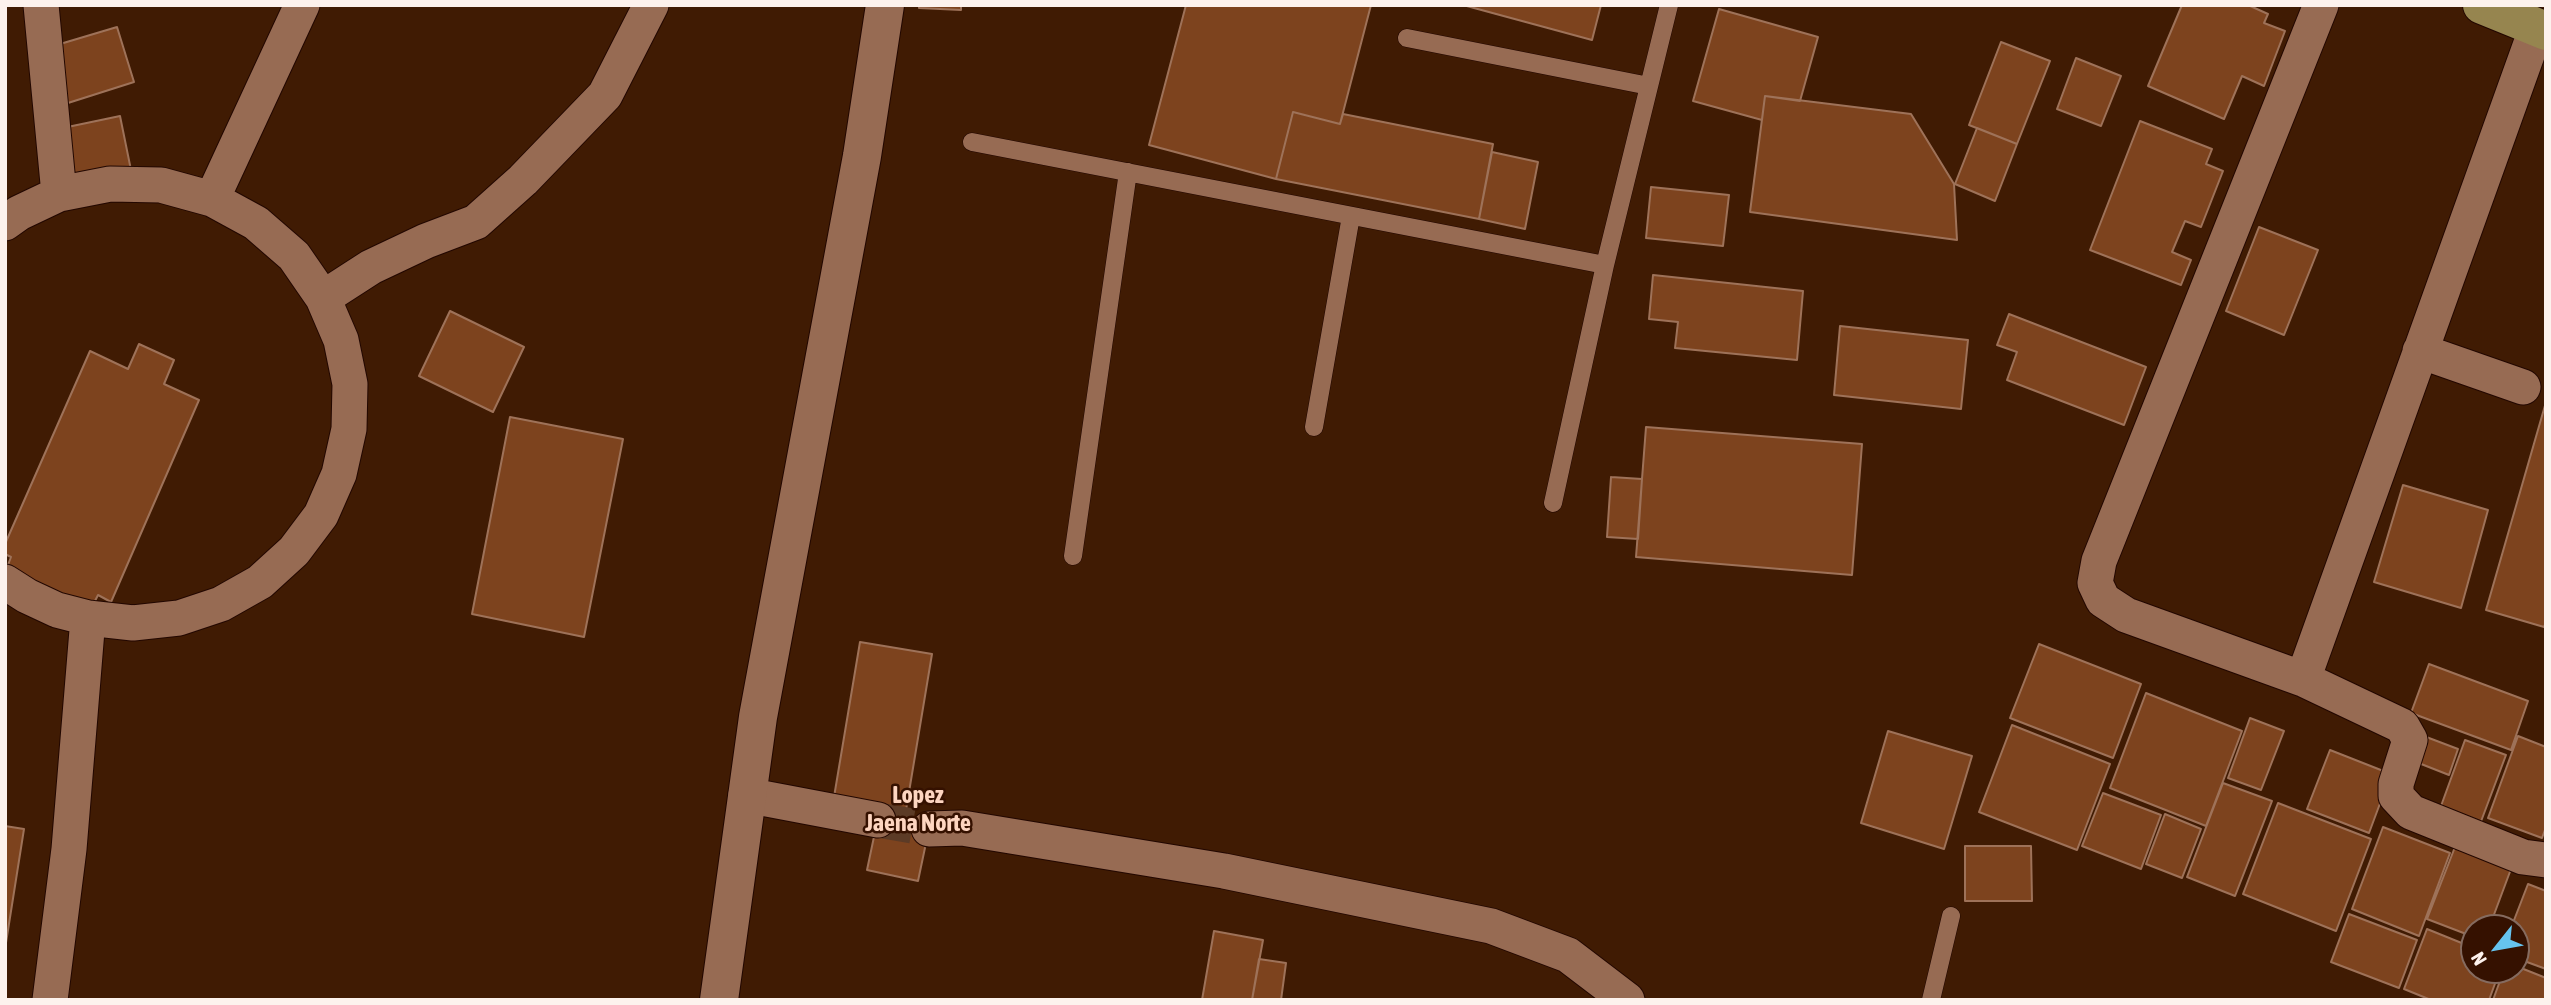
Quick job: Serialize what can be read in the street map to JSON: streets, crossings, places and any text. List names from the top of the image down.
{
  "districts": ["Lopez Jaena Norte"],
  "north": "bottom left"
}
